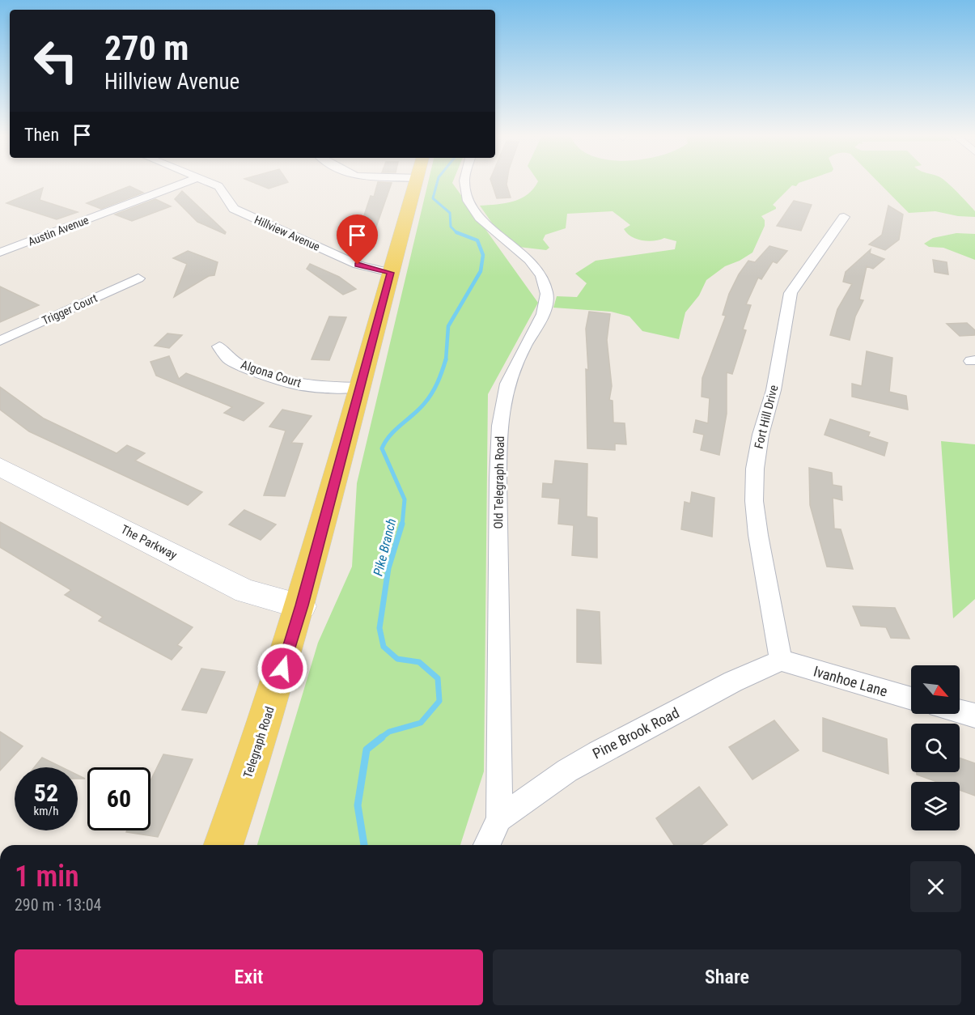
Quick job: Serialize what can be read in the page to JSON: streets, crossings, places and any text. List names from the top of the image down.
{
  "streets": {
    "main road": ["Telegraph Road"],
    "street": [
      "Austin Avenue",
      "Hillview Avenue",
      "Trigger Court",
      "Algona Court",
      "Fort Hill Drive",
      "Old Telegraph Road",
      "The Parkway",
      "Ivanhoe Lane",
      "Pine Brook Road"
    ]
  },
  "crossings": [
    ["Hillview Avenue", "Telegraph Road"],
    ["Algona Court", "Telegraph Road"],
    ["Fort Hill Drive", "Ivanhoe Lane"],
    ["Fort Hill Drive", "Pine Brook Road"],
    ["Old Telegraph Road", "Pine Brook Road"],
    ["The Parkway", "Telegraph Road"],
    ["Ivanhoe Lane", "Pine Brook Road"]
  ],
  "water": ["Pike Branch"],
  "north": "bottom right",
  "page": {
    "turn": ["270 m", "Hillview Avenue"],
    "then": "Then",
    "speed": "52 km/h",
    "limit": "60",
    "heading": ["1 min", "290 m · 13:04"],
    "buttons": ["Exit", "Share"]
  }
}
